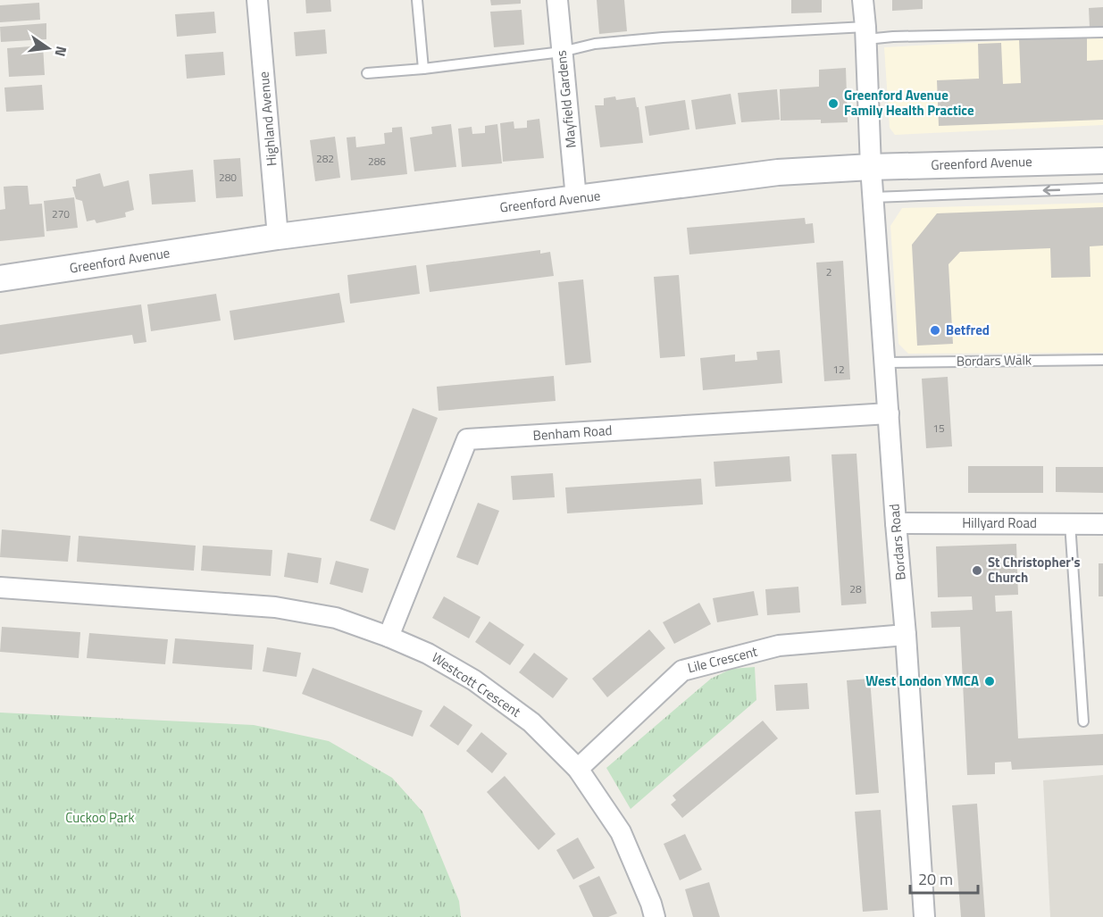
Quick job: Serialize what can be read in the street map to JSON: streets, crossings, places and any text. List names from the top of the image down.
{
  "streets": {
    "street": [
      "Mayfield Gardens",
      "Highland Avenue",
      "Greenford Avenue",
      "Benham Road",
      "Hillyard Road",
      "Bordars Road",
      "Lile Crescent",
      "Westcott Crescent"
    ],
    "lane": ["Bordars Walk"]
  },
  "crossings": [
    ["Mayfield Gardens", "Greenford Avenue"],
    ["Highland Avenue", "Greenford Avenue"],
    ["Greenford Avenue", "Bordars Road"],
    ["Bordars Walk", "Bordars Road"],
    ["Benham Road", "Bordars Road"],
    ["Benham Road", "Westcott Crescent"],
    ["Hillyard Road", "Bordars Road"],
    ["Bordars Road", "Lile Crescent"],
    ["Lile Crescent", "Westcott Crescent"]
  ],
  "parks": ["Cuckoo Park"],
  "places": [
    "Greenford Avenue Family Health Practice",
    "Betfred",
    "St Christopher's Church",
    "West London YMCA"
  ],
  "house_numbers": [
    "282",
    "286",
    "280",
    "270",
    "2",
    "12",
    "15",
    "28"
  ],
  "scale_bar": "20 m",
  "north": "right"
}
